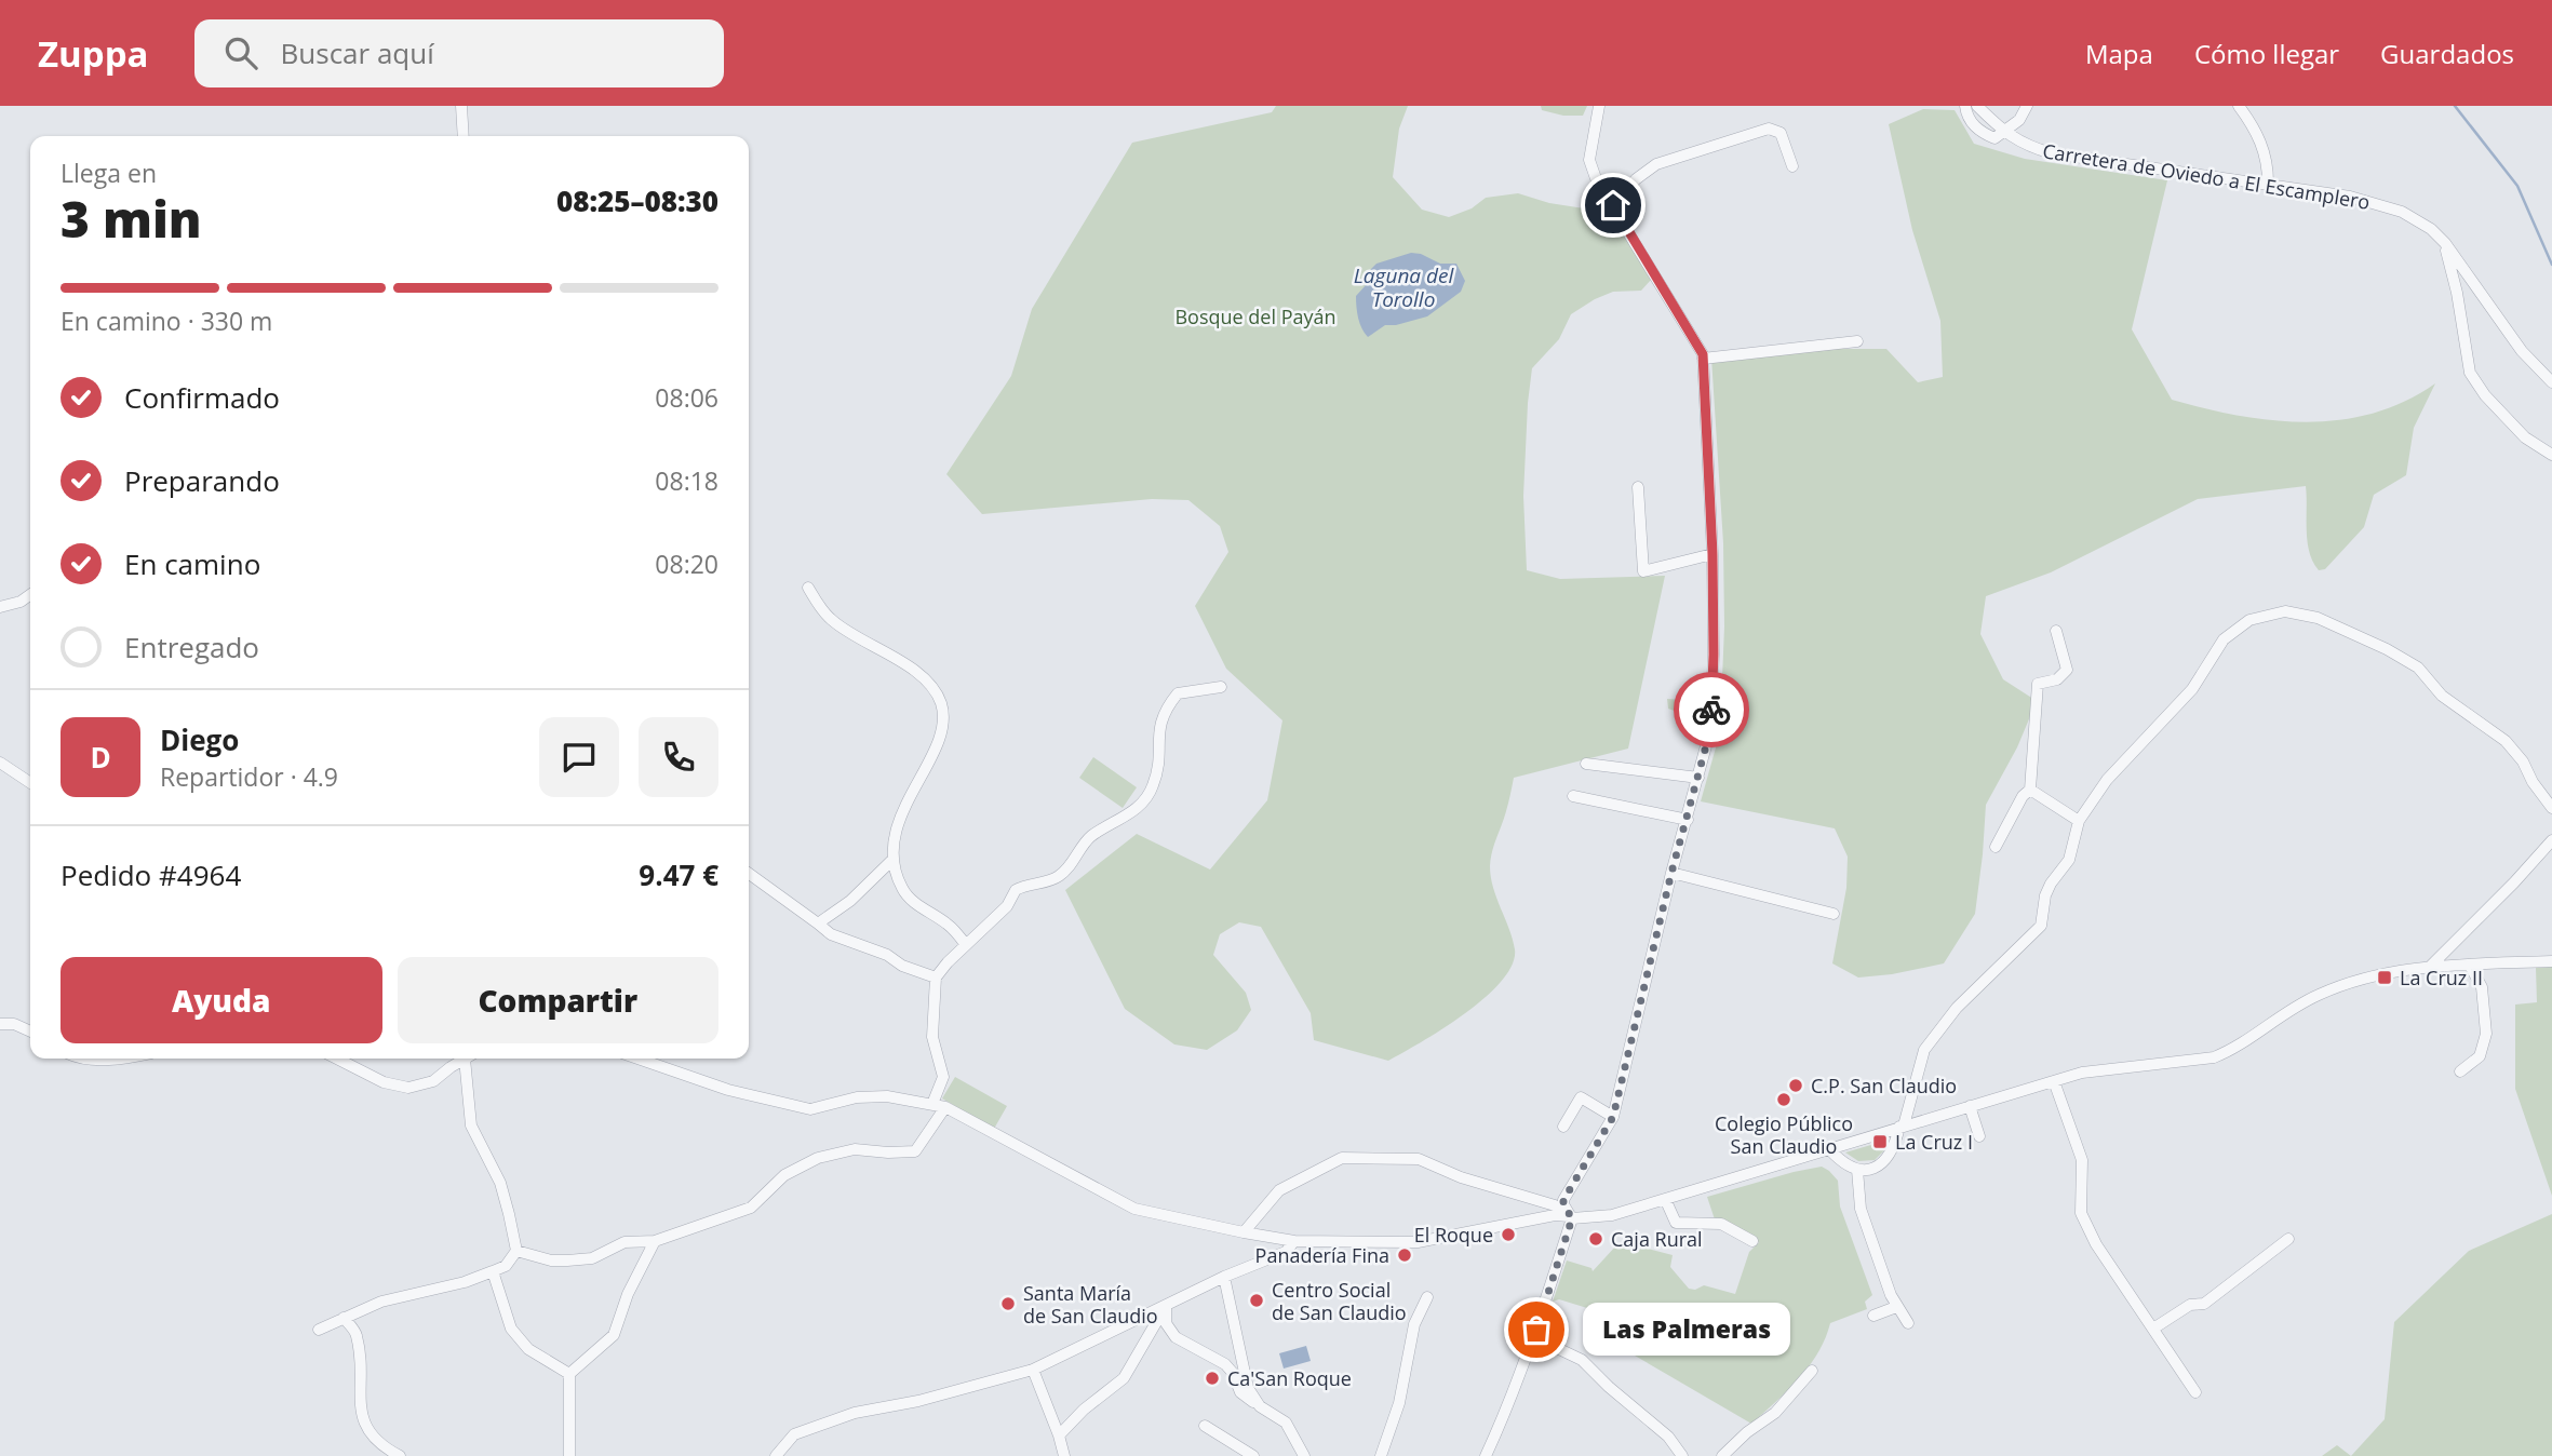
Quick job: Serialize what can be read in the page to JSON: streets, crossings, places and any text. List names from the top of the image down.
{
  "streets": {
    "street": ["Carretera de Oviedo a El Escamplero"]
  },
  "water": ["Laguna del Torollo"],
  "parks": ["Bosque del Payán"],
  "places": {
    "transit": ["La Cruz II", "La Cruz I"],
    "other": [
      "C.P. San Claudio",
      "Colegio Público San Claudio",
      "El Roque",
      "Caja Rural",
      "Panadería Fina",
      "Centro Social de San Claudio",
      "Santa María de San Claudio",
      "Las Palmeras",
      "Ca'San Roque"
    ]
  },
  "page": {
    "header": "Zuppa",
    "search": "Buscar aquí",
    "nav": ["Mapa", "Cómo llegar", "Guardados"],
    "heading": ["3 min", "Llega en", "08:25–08:30"],
    "panel": [
      "Diego",
      "Repartidor · 4.9",
      "Pedido #4964",
      "9.47 €"
    ],
    "bar": "En camino · 330 m",
    "list": [
      ["Confirmado", "08:06"],
      ["Preparando", "08:18"],
      ["En camino", "08:20"],
      "Entregado"
    ],
    "round": "D",
    "buttons": ["Ayuda", "Compartir"],
    "bubble": "Las Palmeras"
  }
}
